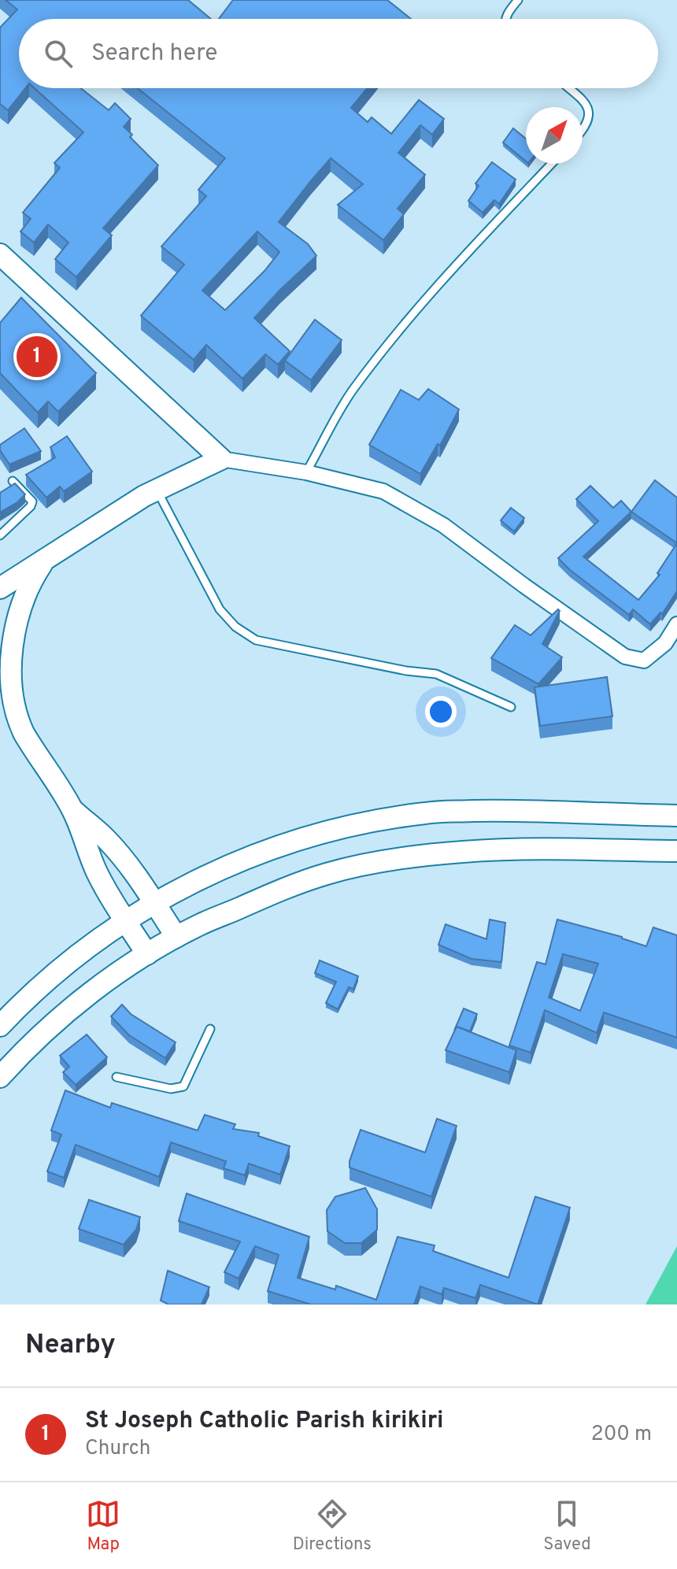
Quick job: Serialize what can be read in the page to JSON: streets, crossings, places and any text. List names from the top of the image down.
{
  "north": "top right",
  "page": {
    "search": "Search here",
    "pins": "1",
    "heading": "Nearby",
    "list": [
      {
        "mark": "1",
        "name": "St Joseph Catholic Parish kirikiri",
        "note": "Church",
        "value": "200 m"
      }
    ],
    "nav": ["Map", "Directions", "Saved"]
  }
}
